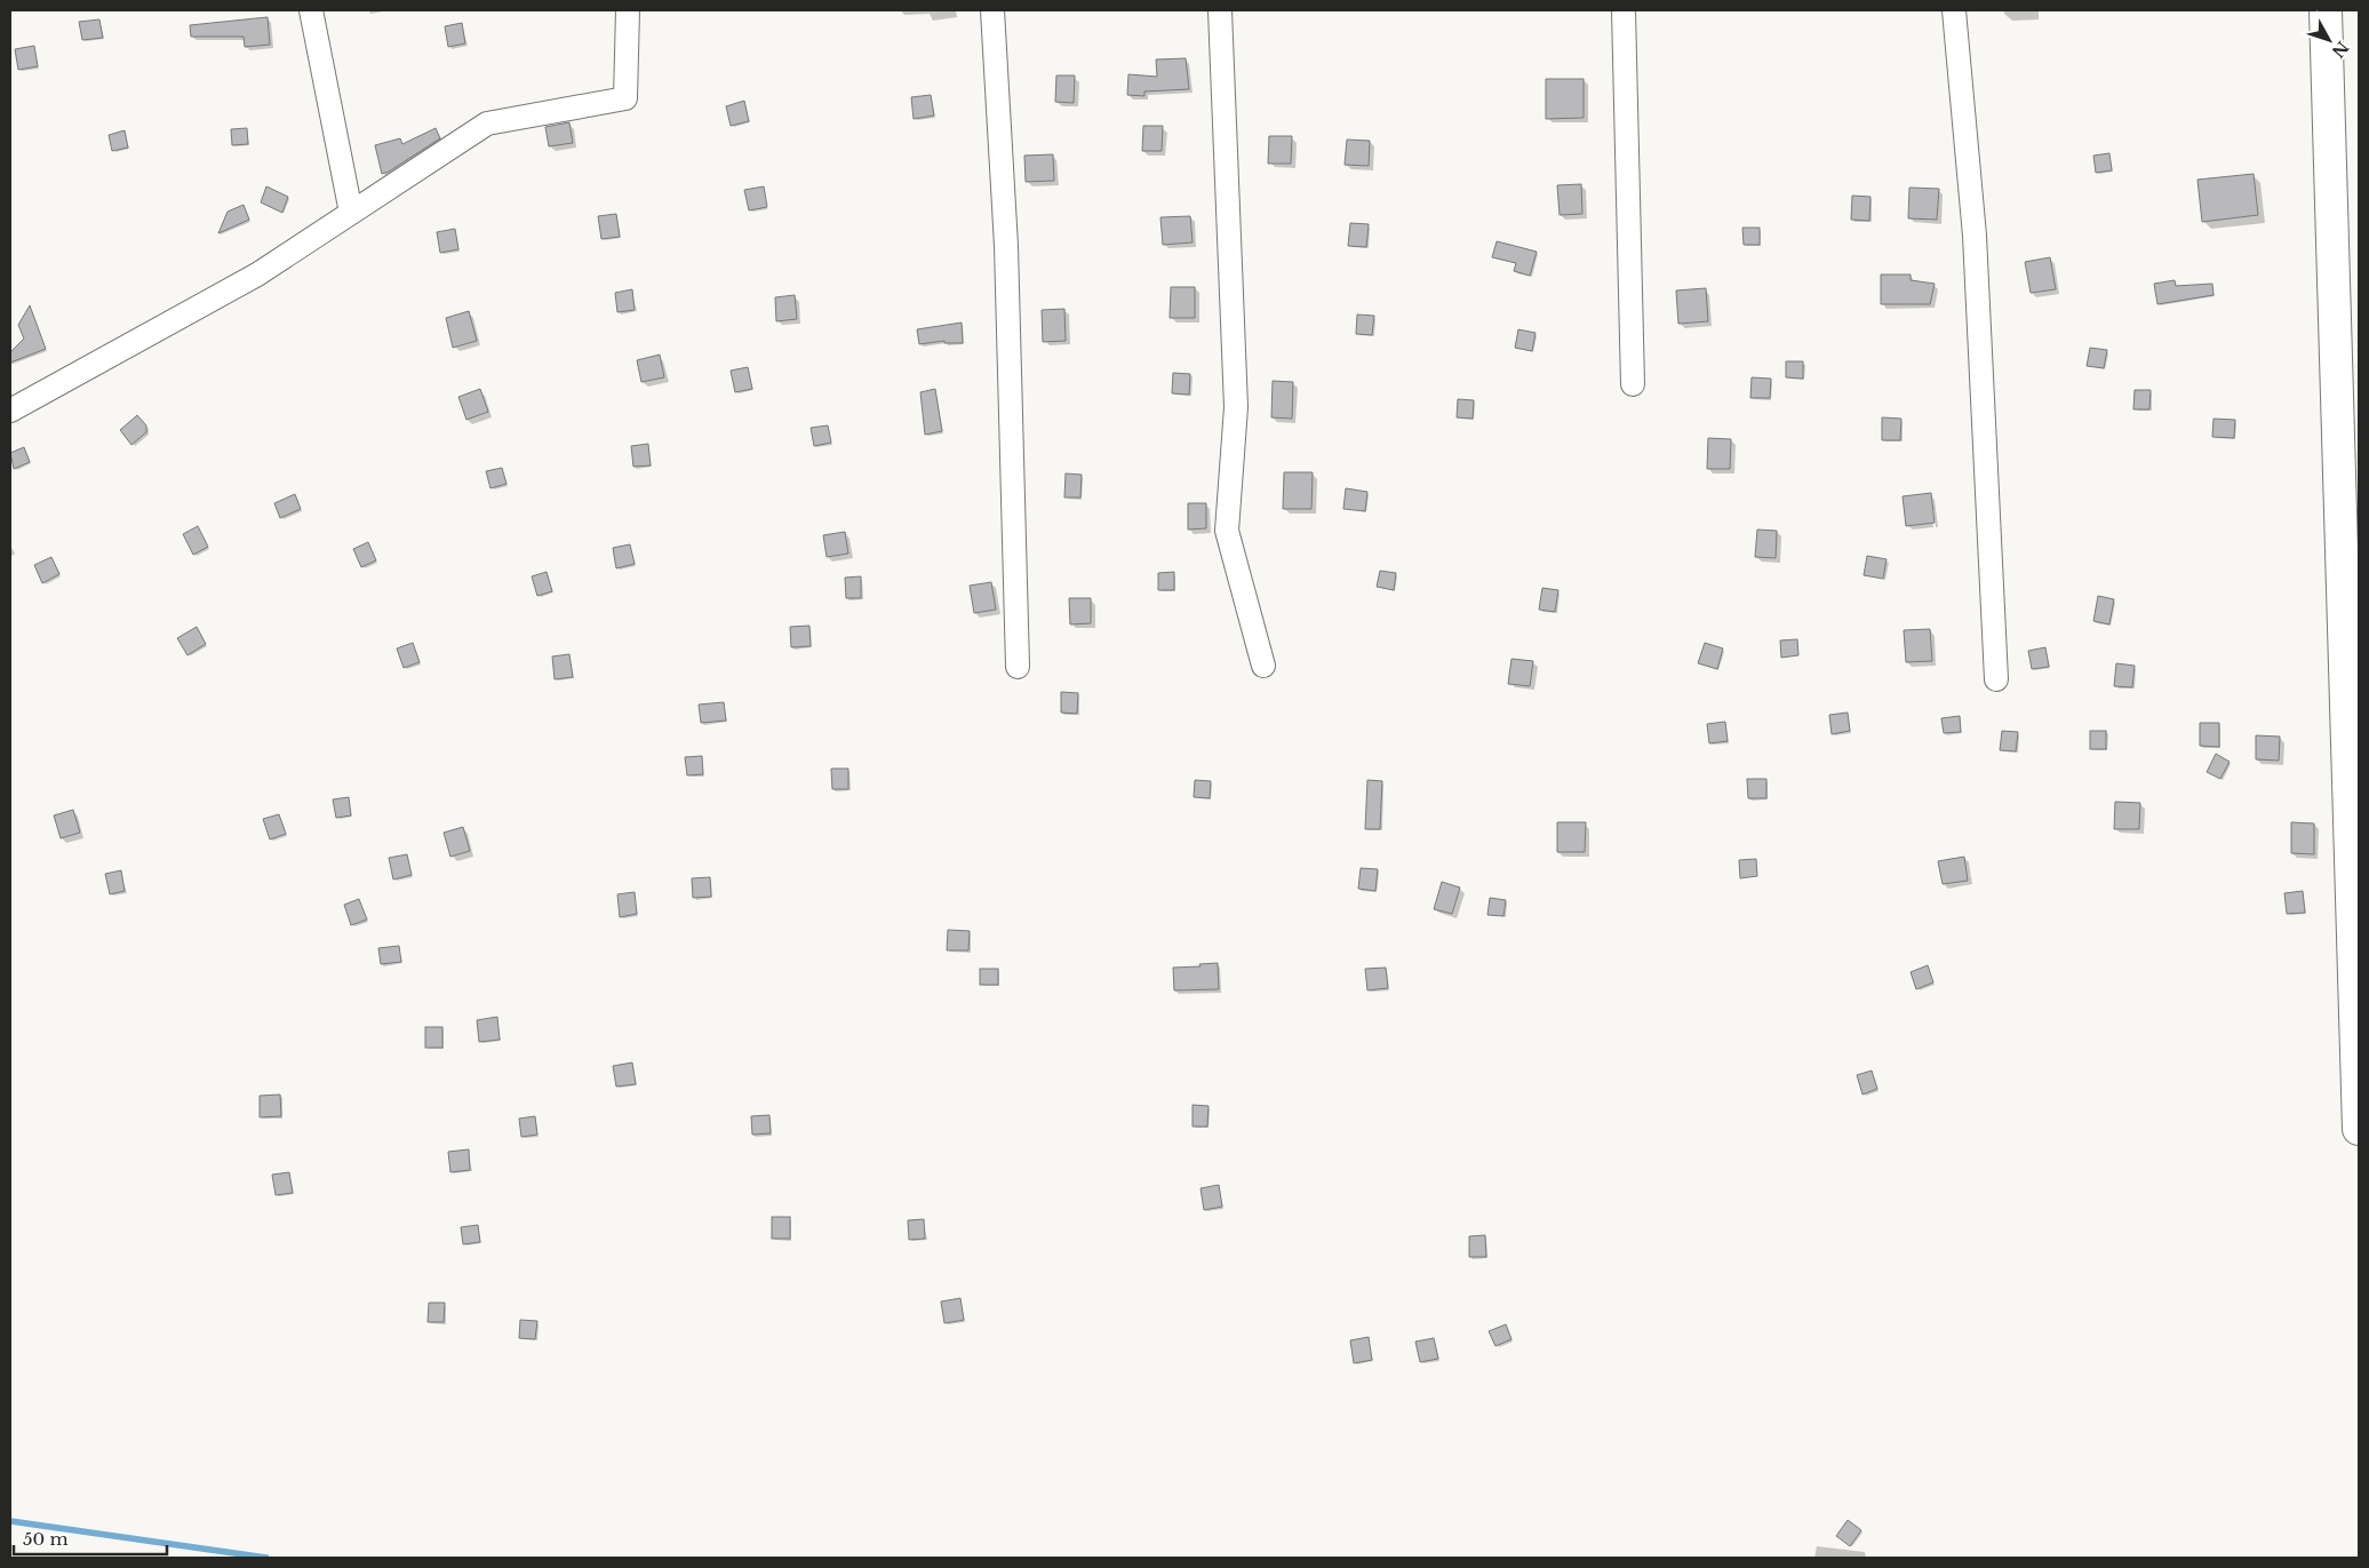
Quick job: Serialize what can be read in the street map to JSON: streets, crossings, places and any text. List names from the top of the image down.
{
  "scale_bar": "50 m",
  "north": "bottom right"
}
